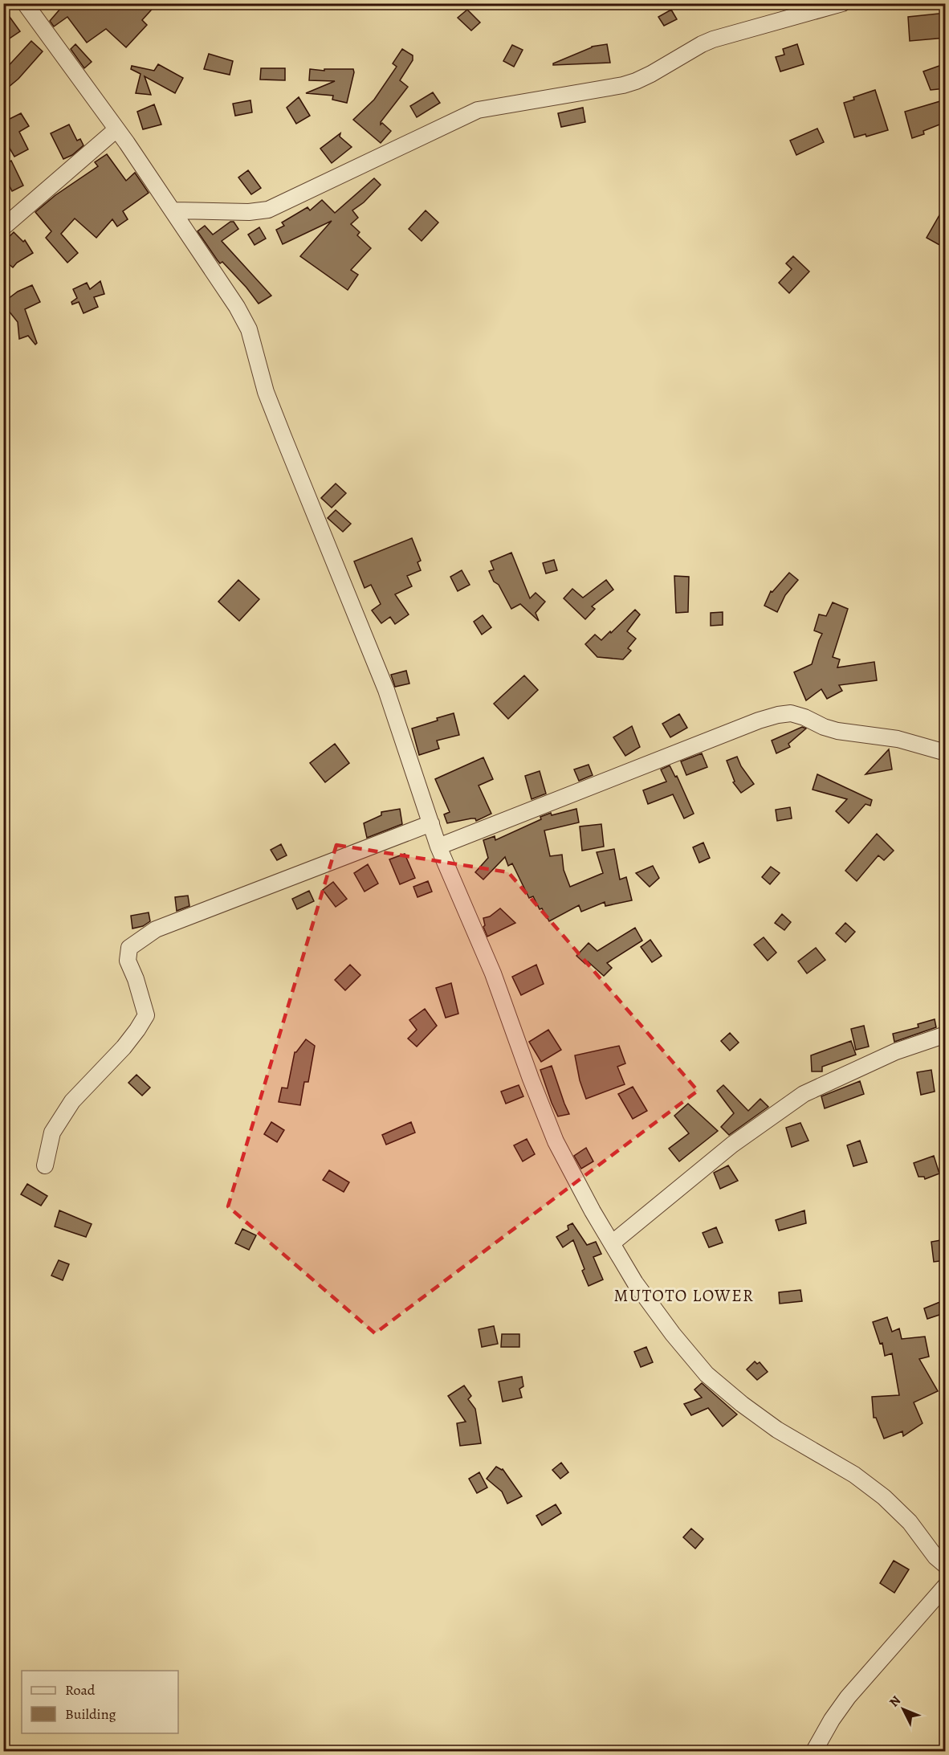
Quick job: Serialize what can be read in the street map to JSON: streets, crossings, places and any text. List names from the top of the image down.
{
  "districts": ["MUTOTO LOWER"],
  "legend": ["Road", "Building"],
  "north": "top left"
}
